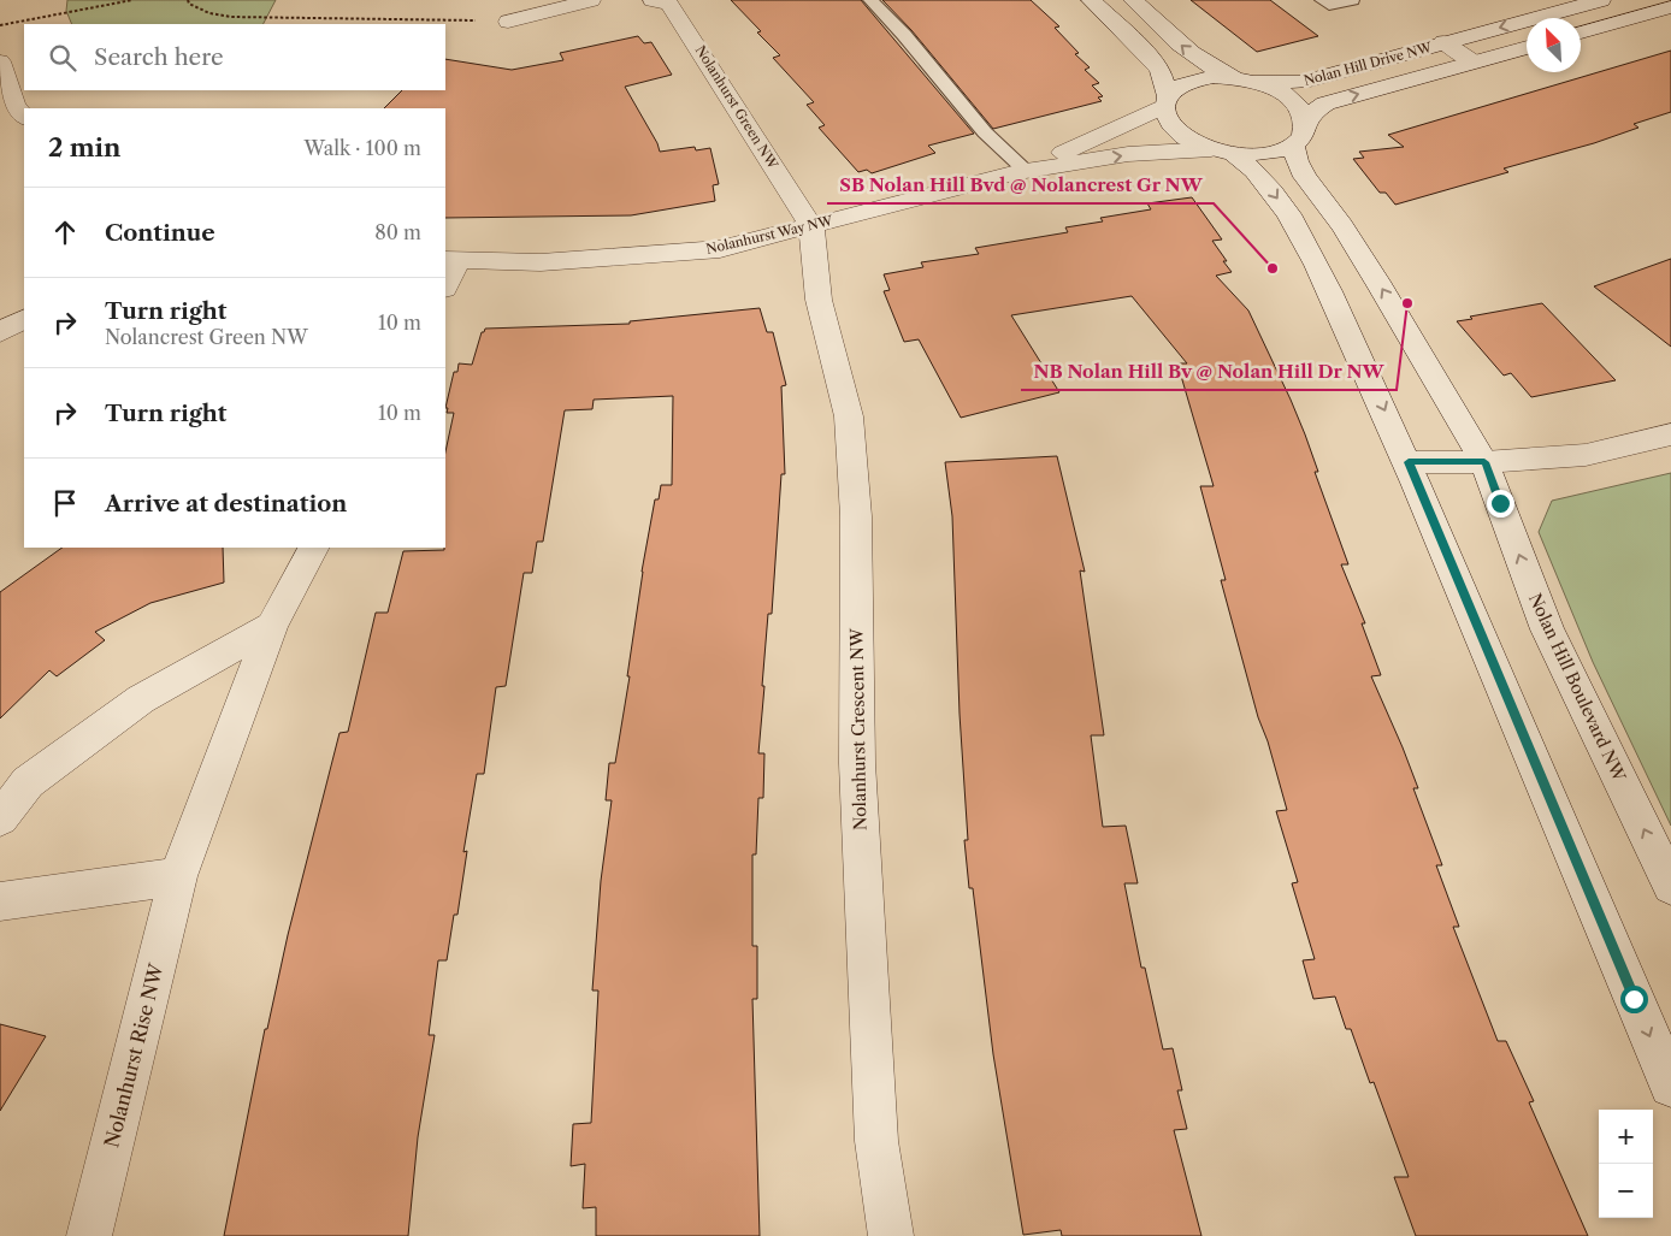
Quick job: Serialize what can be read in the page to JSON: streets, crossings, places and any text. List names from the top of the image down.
{
  "streets": {
    "street": [
      "Nolan Hill Drive NW",
      "Nolanhurst Green NW",
      "Nolanhurst Way NW",
      "Nolan Hill Boulevard NW",
      "Nolanhurst Crescent NW",
      "Nolanhurst Rise NW"
    ]
  },
  "crossings": [
    ["Nolan Hill Drive NW", "Nolanhurst Way NW"],
    ["Nolan Hill Drive NW", "Nolan Hill Boulevard NW"],
    ["Nolanhurst Green NW", "Nolanhurst Way NW"],
    ["Nolanhurst Green NW", "Nolanhurst Crescent NW"],
    ["Nolanhurst Way NW", "Nolan Hill Boulevard NW"],
    ["Nolanhurst Way NW", "Nolanhurst Crescent NW"]
  ],
  "places": ["SB Nolan Hill Bvd @ Nolancrest Gr NW", "NB Nolan Hill Bv @ Nolan Hill Dr NW"],
  "north": "top left",
  "page": {
    "search": "Search here",
    "heading": ["2 min", "Walk · 100 m"],
    "list": [
      ["Continue", "80 m"],
      ["Turn right", "Nolancrest Green NW", "10 m"],
      ["Turn right", "10 m"],
      "Arrive at destination"
    ],
    "map_buttons": ["+", "−"]
  }
}
